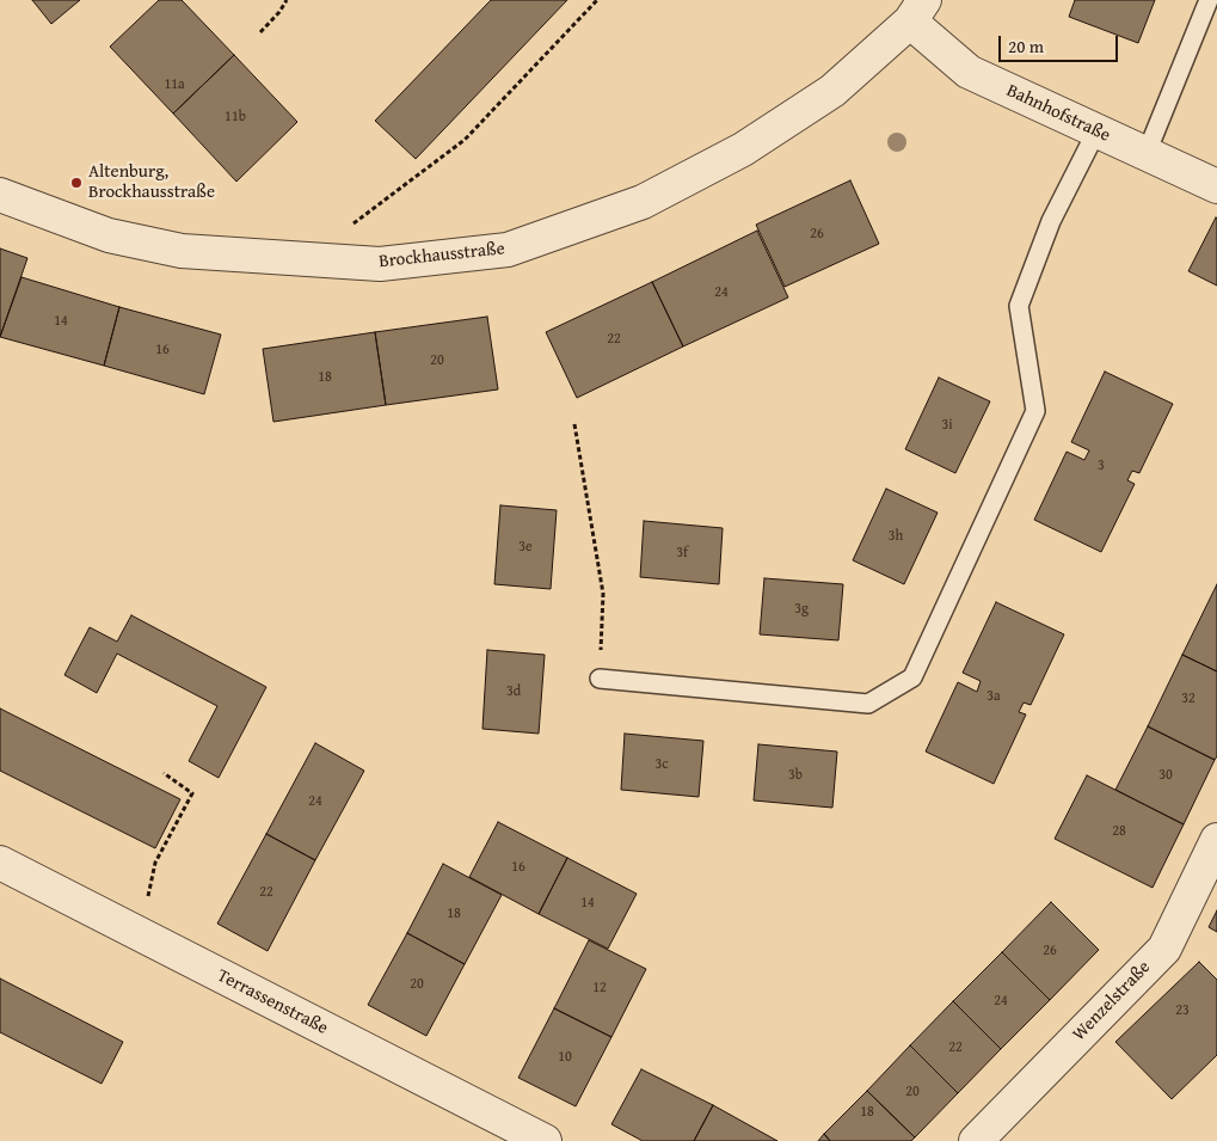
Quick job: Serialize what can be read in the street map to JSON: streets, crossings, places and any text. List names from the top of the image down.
{
  "streets": {
    "street": [
      "Bahnhofstraße",
      "Brockhausstraße",
      "Wenzelstraße",
      "Terrassenstraße"
    ]
  },
  "crossings": [
    ["Bahnhofstraße", "Brockhausstraße"]
  ],
  "places": ["Altenburg, Brockhausstraße"],
  "house_numbers": [
    "11a",
    "11b",
    "26",
    "24",
    "14",
    "22",
    "16",
    "20",
    "18",
    "3i",
    "3",
    "3h",
    "3e",
    "3f",
    "3g",
    "3d",
    "3a",
    "32",
    "3c",
    "3b",
    "30",
    "24",
    "28",
    "16",
    "22",
    "14",
    "18",
    "26",
    "20",
    "12",
    "24",
    "23",
    "22",
    "10",
    "20",
    "18"
  ],
  "scale_bar": "20 m"
}
